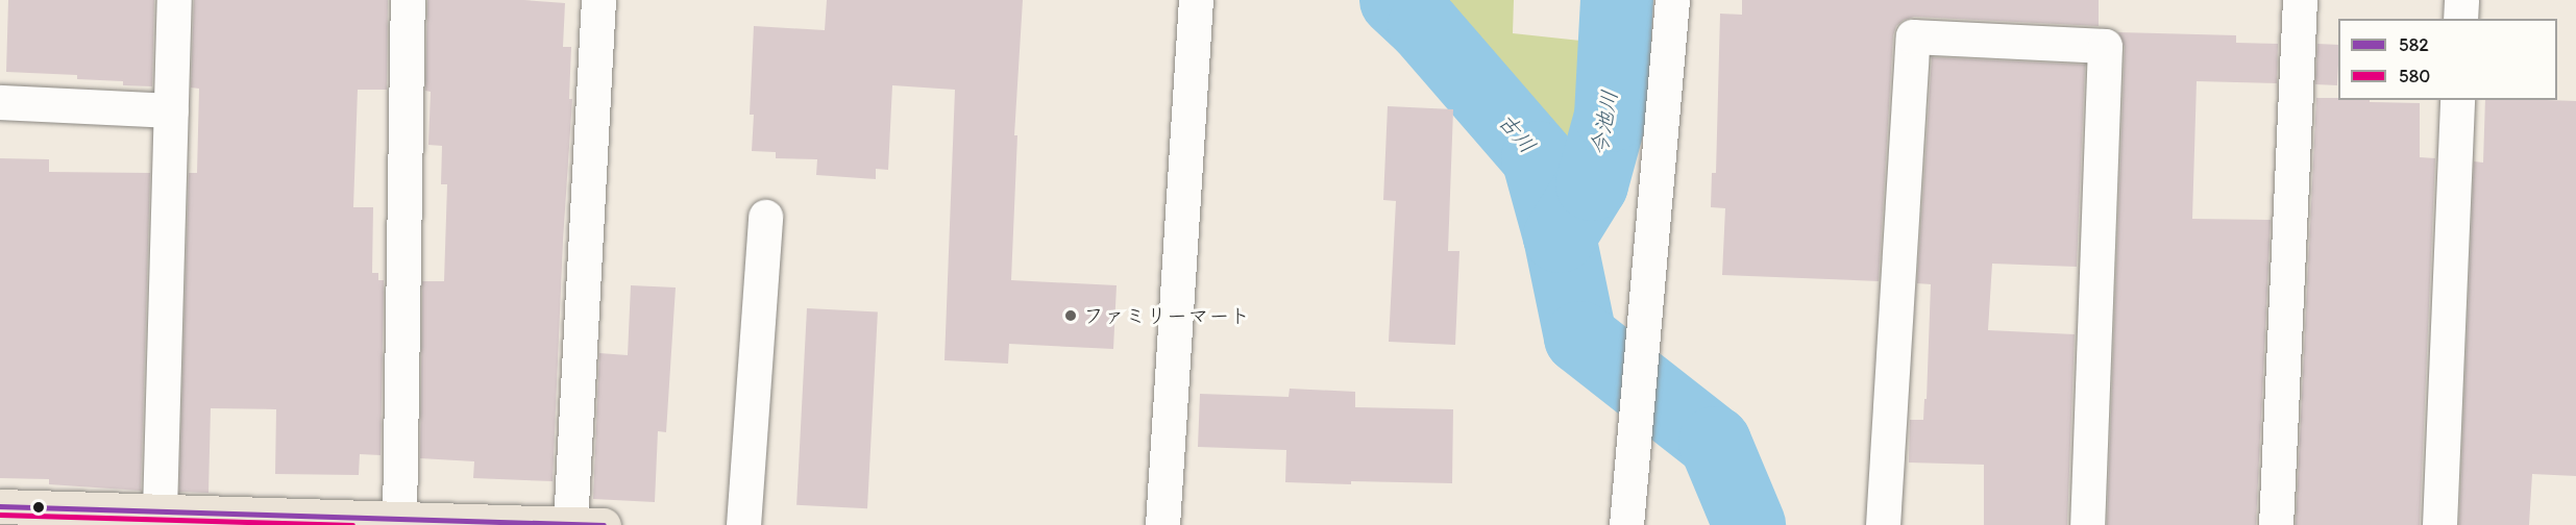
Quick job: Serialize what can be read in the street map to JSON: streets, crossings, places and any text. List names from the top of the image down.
{
  "water": ["今池川", "古川"],
  "places": ["ファミリーマート"],
  "lines": ["transit line 582", "transit line 580"],
  "legend": ["582", "580"]
}
